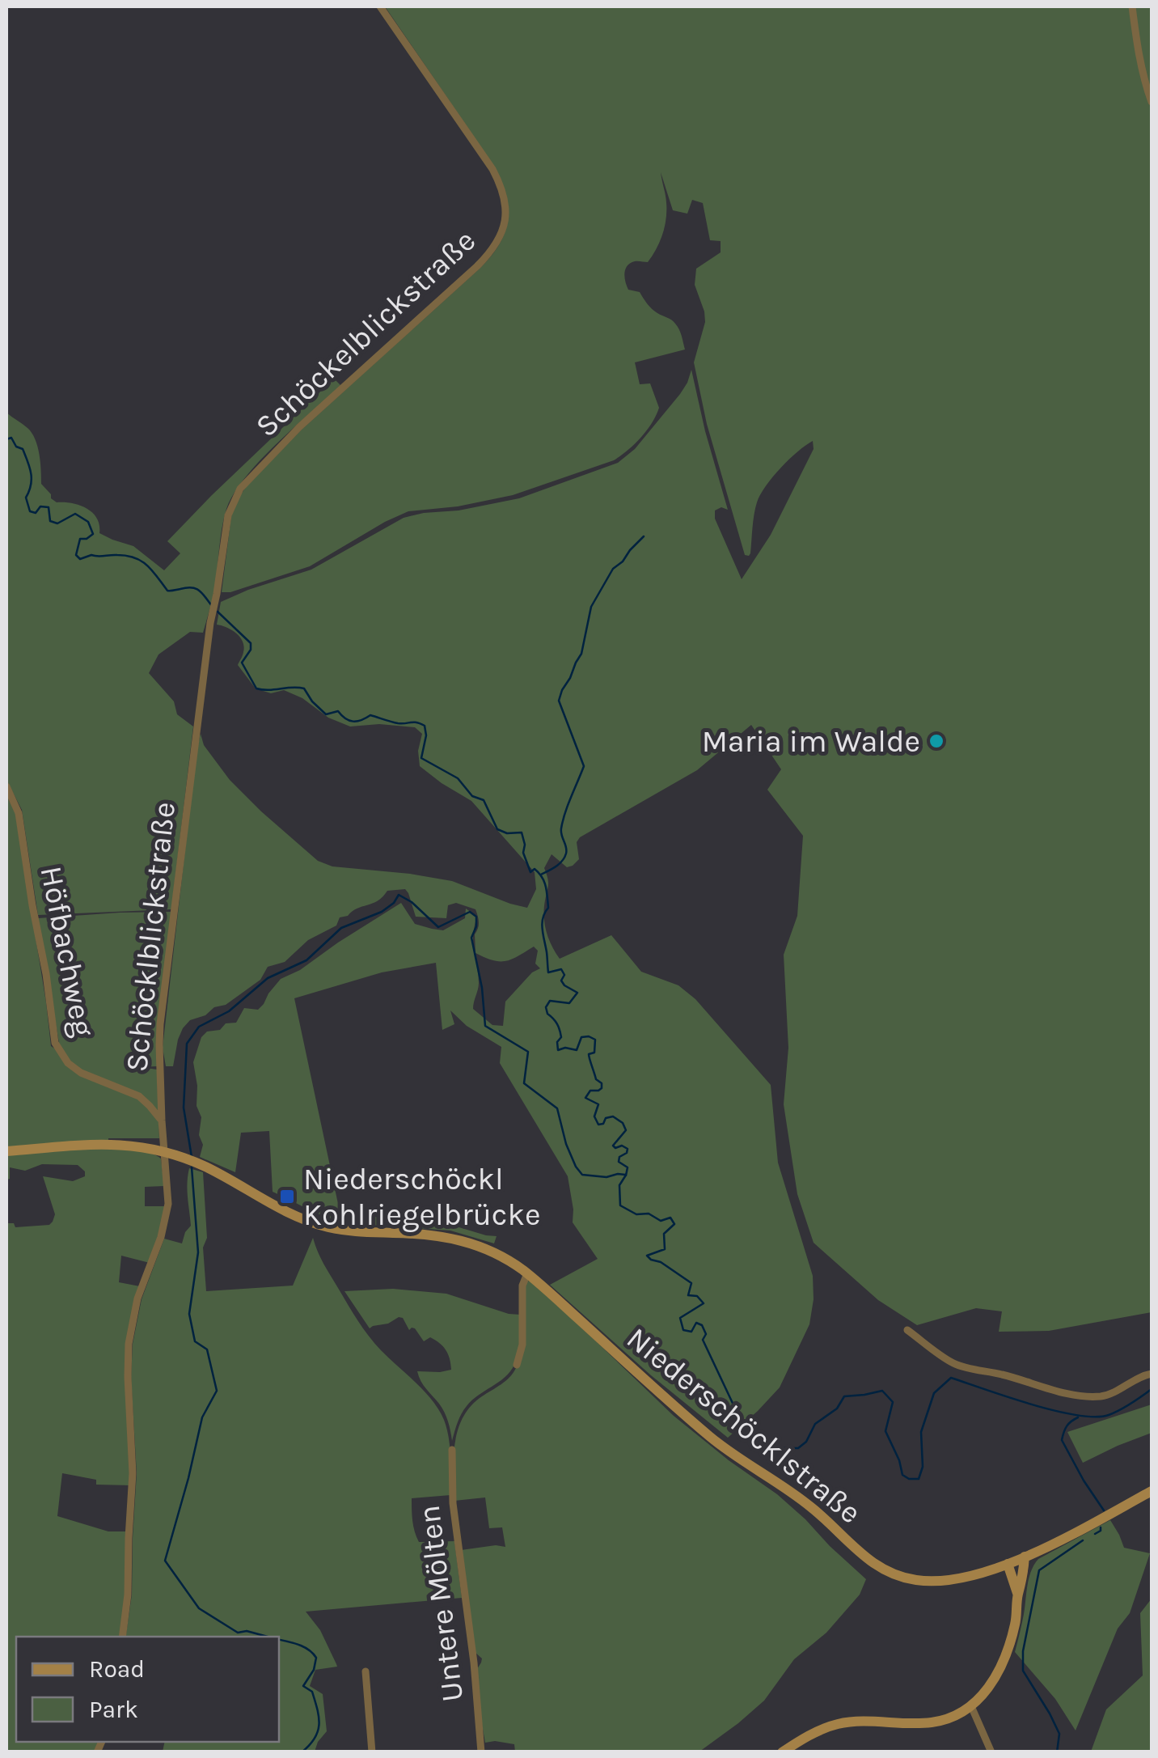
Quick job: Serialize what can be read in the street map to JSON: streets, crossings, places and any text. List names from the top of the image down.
{
  "streets": {
    "main road": ["Niederschöcklstraße"],
    "street": [
      "Schöckelblickstraße",
      "Schöcklblickstraße",
      "Höfbachweg",
      "Untere Mölten"
    ]
  },
  "crossings": [
    ["Schöckelblickstraße", "Schöcklblickstraße"],
    ["Schöcklblickstraße", "Höfbachweg"],
    ["Schöcklblickstraße", "Niederschöcklstraße"]
  ],
  "places": {
    "other": ["Maria im Walde"],
    "transit": ["Niederschöckl Kohlriegelbrücke"]
  },
  "legend": ["Road", "Park"]
}
